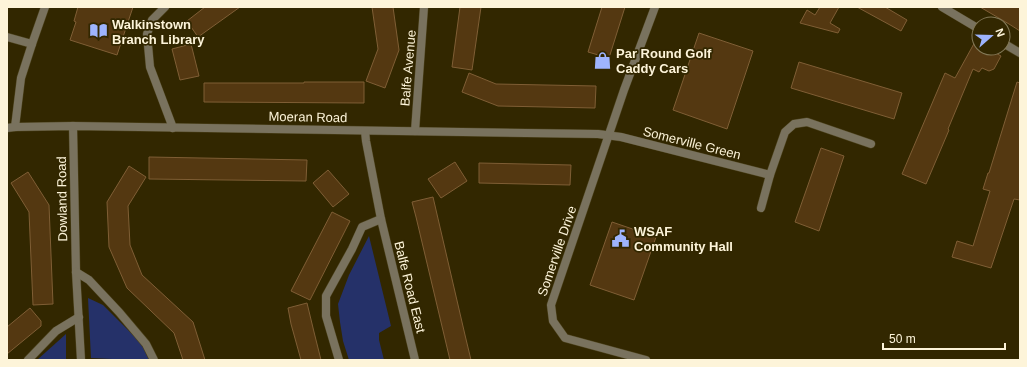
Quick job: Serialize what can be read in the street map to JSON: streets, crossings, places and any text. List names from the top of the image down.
{
  "streets": {
    "street": [
      "Balfe Avenue",
      "Moeran Road",
      "Somerville Green",
      "Dowland Road",
      "Somerville Drive",
      "Balfe Road East"
    ]
  },
  "crossings": [
    ["Balfe Avenue", "Moeran Road"],
    ["Moeran Road", "Somerville Green"],
    ["Moeran Road", "Dowland Road"],
    ["Moeran Road", "Somerville Drive"],
    ["Moeran Road", "Balfe Road East"],
    ["Somerville Green", "Somerville Drive"]
  ],
  "places": {
    "library": ["Walkinstown Branch Library"],
    "shop": ["Par Round Golf Caddy Cars"],
    "public building": ["WSAF Community Hall"]
  },
  "scale_bar": "50 m",
  "north": "right"
}
